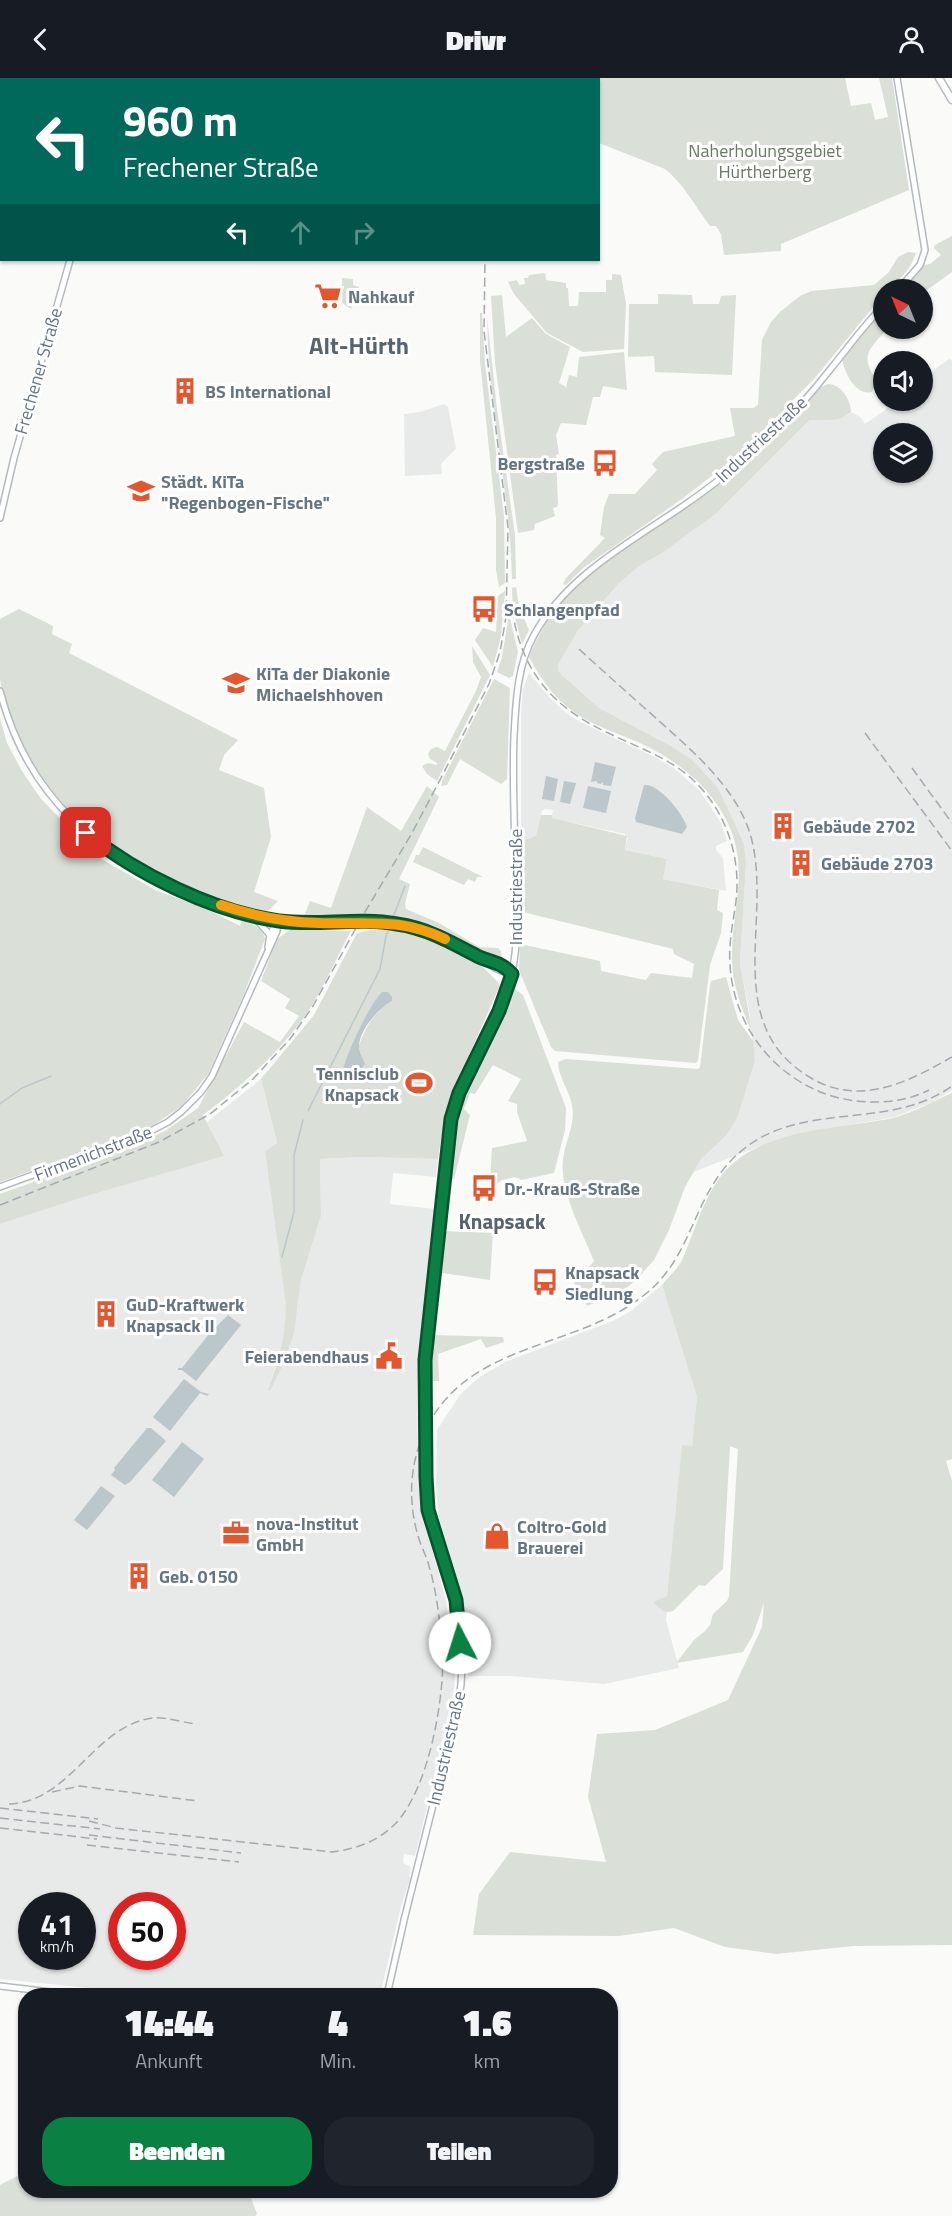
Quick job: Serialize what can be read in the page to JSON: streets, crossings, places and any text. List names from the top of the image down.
{
  "streets": {
    "main road": ["Frechener Straße", "Industriestraße", "Firmenichstraße"]
  },
  "districts": ["Alt-Hürth", "Knapsack"],
  "parks": ["Naherholungsgebiet Hürtherberg"],
  "places": {
    "supermarket": ["Nahkauf"],
    "building": [
      "BS International",
      "Gebäude 2702",
      "Gebäude 2703",
      "GuD-Kraftwerk Knapsack II",
      "Geb. 0150"
    ],
    "bus stop": [
      "Bergstraße",
      "Schlangenpfad",
      "Dr.-Krauß-Straße",
      "Knapsack Siedlung"
    ],
    "school or university": ["Städt. KiTa \"Regenbogen-Fische\"", "KiTa der Diakonie Michaelshhoven"],
    "sports": ["Tennisclub Knapsack"],
    "public building": ["Feierabendhaus"],
    "office": ["nova-Institut GmbH"],
    "shop": ["Coltro-Gold Brauerei"]
  },
  "north": "top left",
  "page": {
    "header": "Drivr",
    "turn": ["960 m", "Frechener Straße"],
    "speed": "41 km/h",
    "limit": "50",
    "eta": [
      "14:44",
      "Ankunft",
      "4",
      "Min.",
      "1.6",
      "km"
    ],
    "buttons": ["Beenden", "Teilen"]
  }
}
